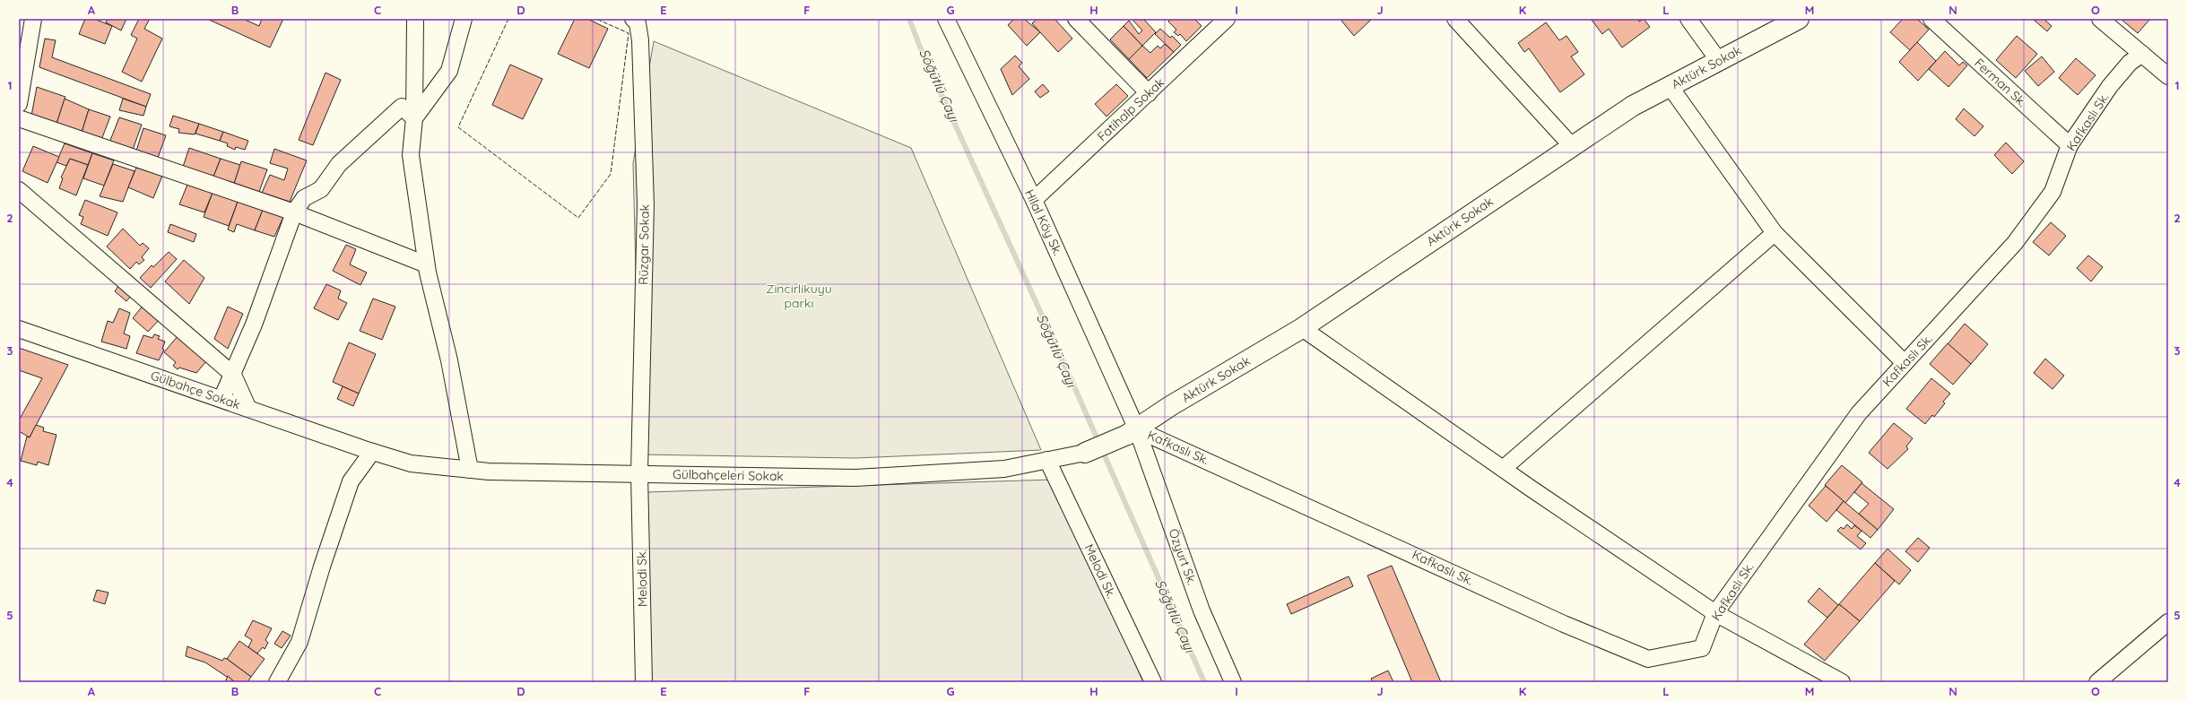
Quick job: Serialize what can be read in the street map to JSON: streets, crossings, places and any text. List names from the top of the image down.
{
  "streets": {
    "street": [
      "Aktürk Sokak",
      "Ferman Sk.",
      "Fatihalp Sokak",
      "Kafkaslı Sk.",
      "Hilal Köy Sk.",
      "Rüzgar Sokak",
      "Gülbahçe Sokak",
      "Gülbahçeleri Sokak",
      "Özyurt Sk.",
      "Melodi Sk."
    ]
  },
  "crossings": [
    ["Aktürk Sokak", "Kafkaslı Sk."],
    ["Aktürk Sokak", "Hilal Köy Sk."],
    ["Aktürk Sokak", "Gülbahçeleri Sokak"],
    ["Aktürk Sokak", "Özyurt Sk."],
    ["Ferman Sk.", "Kafkaslı Sk."],
    ["Fatihalp Sokak", "Hilal Köy Sk."],
    ["Kafkaslı Sk.", "Hilal Köy Sk."],
    ["Kafkaslı Sk.", "Özyurt Sk."],
    ["Hilal Köy Sk.", "Özyurt Sk."],
    ["Rüzgar Sokak", "Gülbahçeleri Sokak"],
    ["Rüzgar Sokak", "Melodi Sk."],
    ["Gülbahçe Sokak", "Gülbahçeleri Sokak"],
    ["Gülbahçeleri Sokak", "Melodi Sk."]
  ],
  "water": ["Söğütlü Çayı"],
  "parks": ["Zincirlikuyu parkı"],
  "grid": {
    "columns": [
      "A",
      "B",
      "C",
      "D",
      "E",
      "F",
      "G",
      "H",
      "I",
      "J",
      "K",
      "L",
      "M",
      "N",
      "O"
    ],
    "rows": [
      "1",
      "2",
      "3",
      "4",
      "5"
    ]
  }
}
